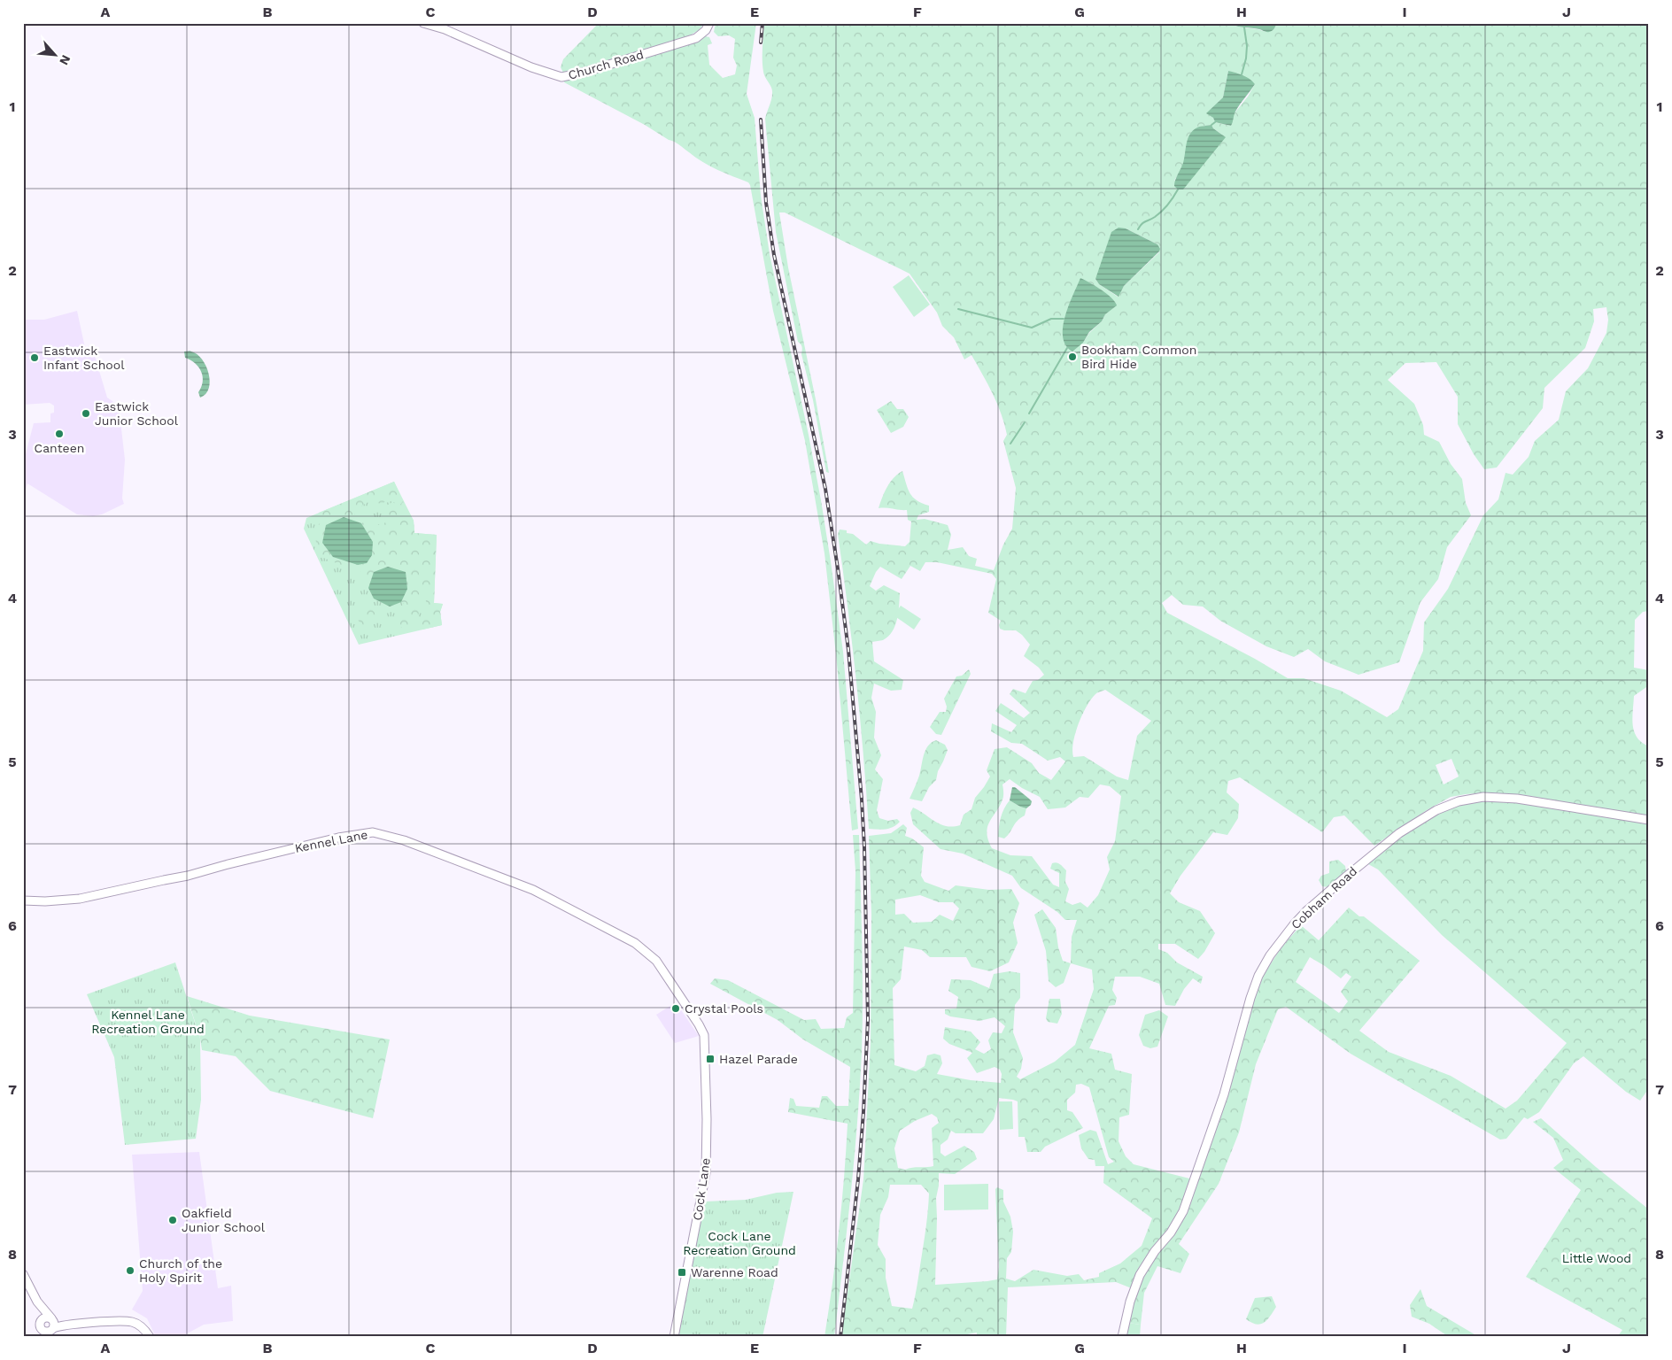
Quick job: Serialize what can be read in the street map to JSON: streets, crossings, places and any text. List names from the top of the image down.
{
  "streets": {
    "street": [
      "Church Road",
      "Kennel Lane",
      "Cobham Road",
      "Cock Lane"
    ]
  },
  "crossings": [
    ["Kennel Lane", "Cock Lane"]
  ],
  "parks": ["Kennel Lane Recreation Ground", "Cock Lane Recreation Ground", "Little Wood"],
  "places": {
    "other": [
      "Bookham Common Bird Hide",
      "Eastwick Infant School",
      "Eastwick Junior School",
      "Canteen",
      "Crystal Pools",
      "Oakfield Junior School",
      "Church of the Holy Spirit"
    ],
    "transit": ["Hazel Parade", "Warenne Road"]
  },
  "north": "bottom right",
  "grid": {
    "columns": [
      "A",
      "B",
      "C",
      "D",
      "E",
      "F",
      "G",
      "H",
      "I",
      "J"
    ],
    "rows": [
      "1",
      "2",
      "3",
      "4",
      "5",
      "6",
      "7",
      "8"
    ]
  }
}
